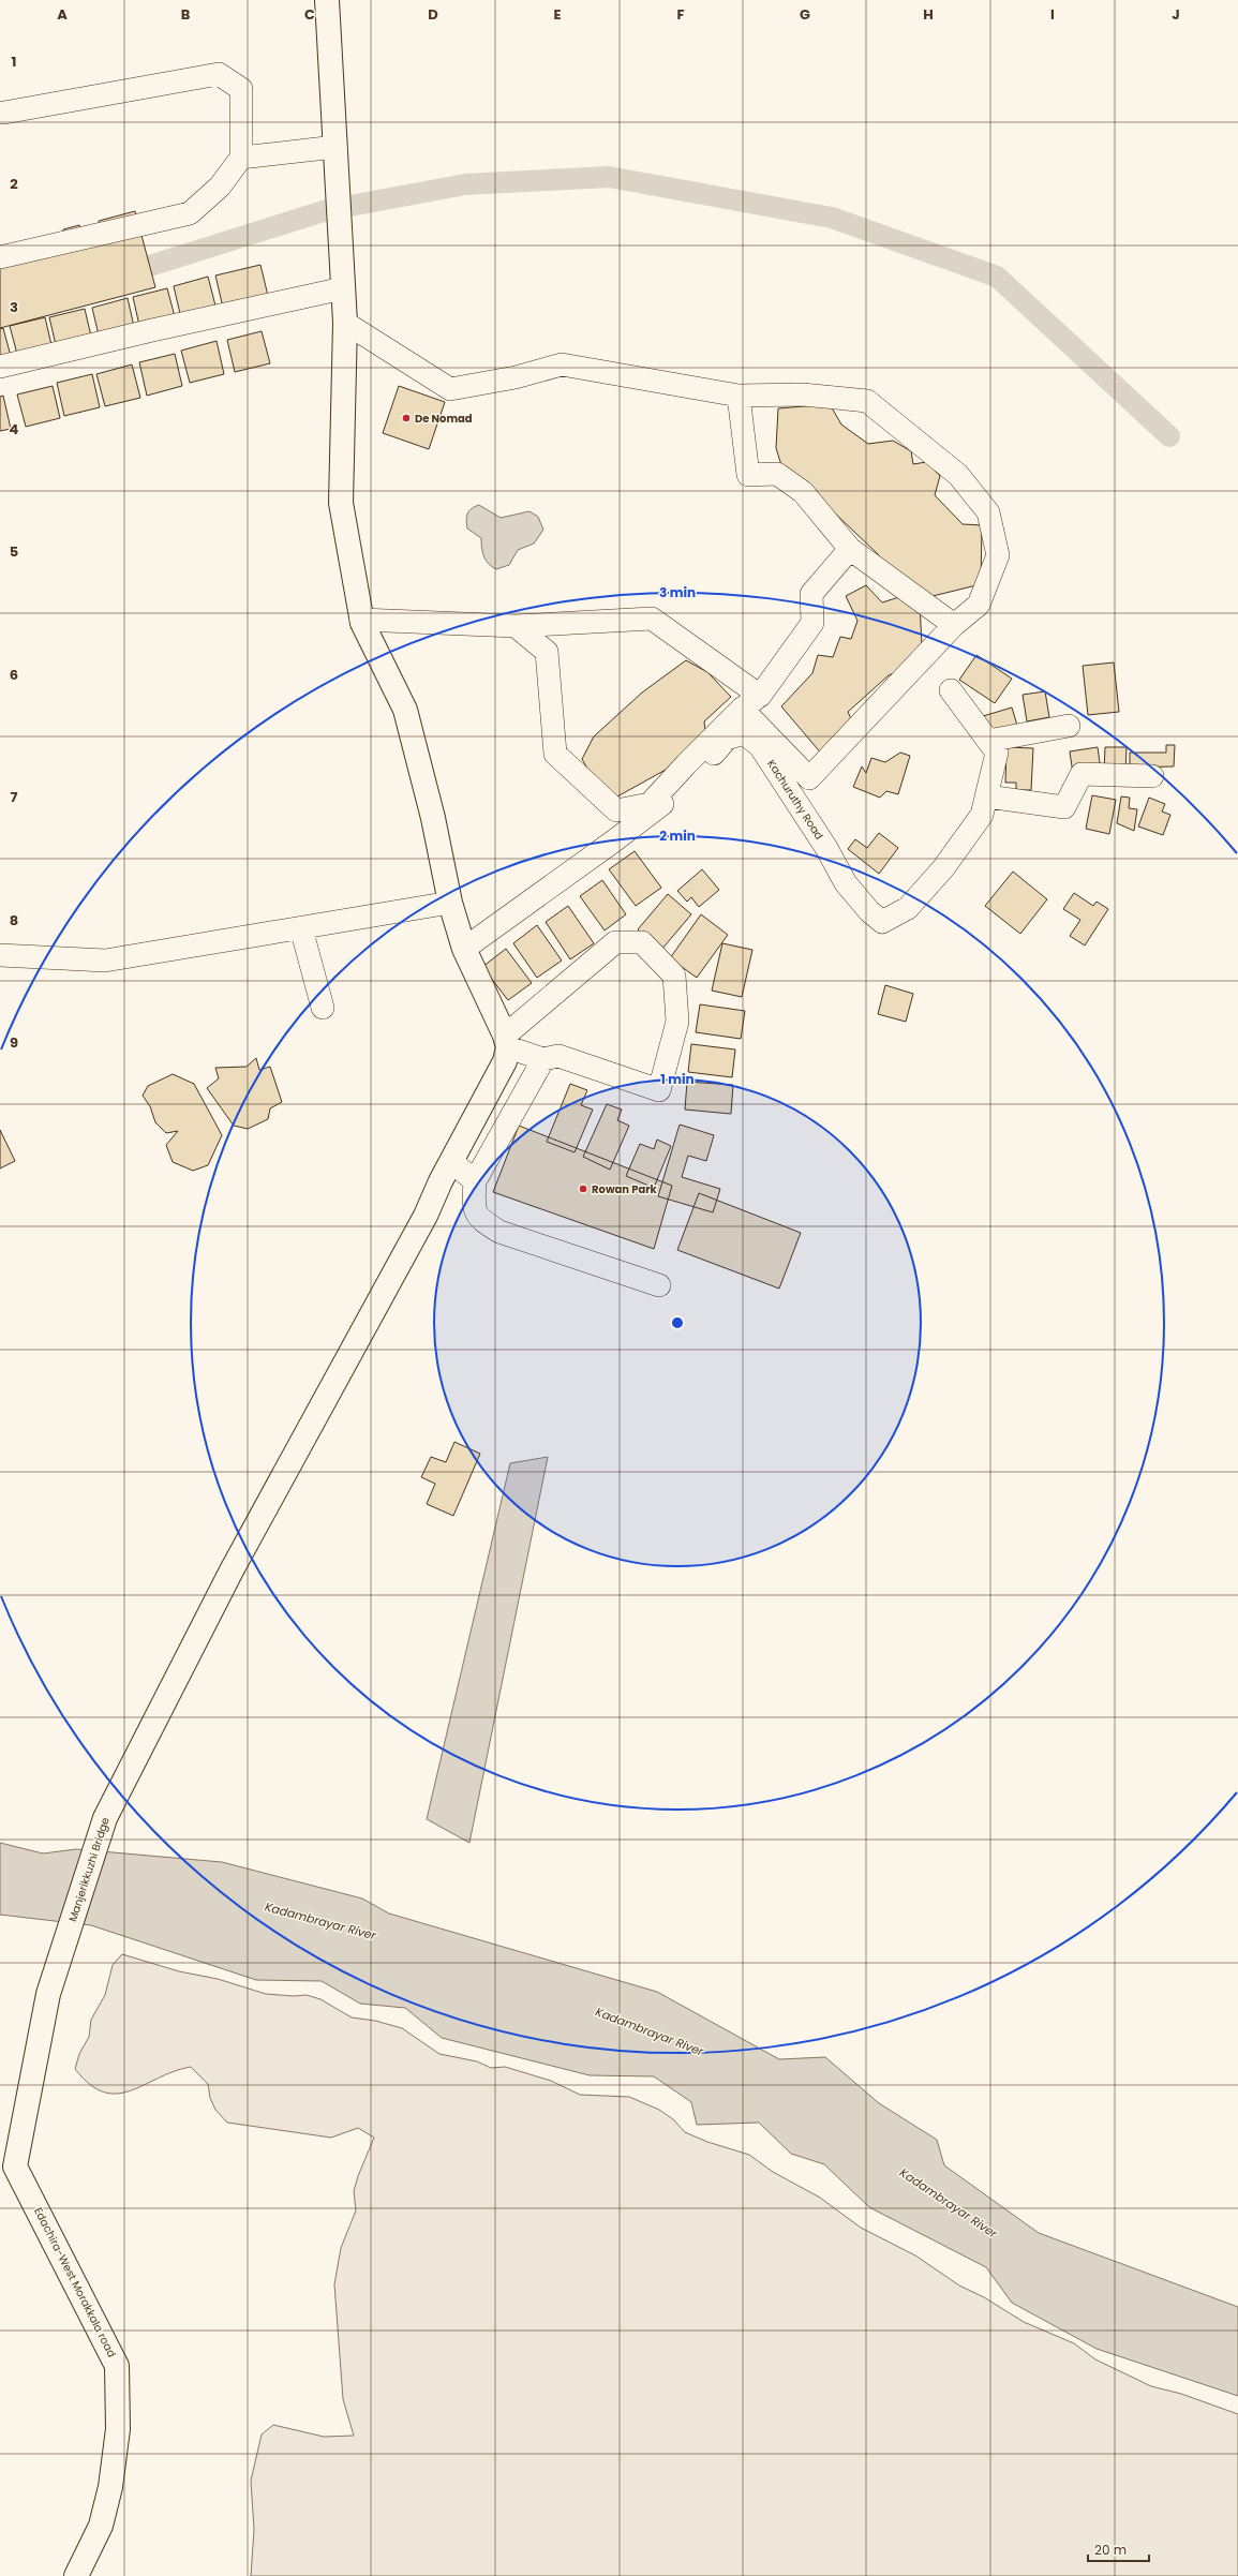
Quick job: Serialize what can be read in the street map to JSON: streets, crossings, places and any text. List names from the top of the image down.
{
  "streets": {
    "main road": ["Manjerikkuzhi Bridge", "Edachira-West Morakkala road"],
    "street": ["Kachuruthy Road"]
  },
  "crossings": [
    ["Manjerikkuzhi Bridge", "Edachira-West Morakkala road"]
  ],
  "water": ["Kadambrayar River"],
  "places": ["De Nomad", "Rowan Park"],
  "scale_bar": "20 m",
  "grid": {
    "columns": [
      "A",
      "B",
      "C",
      "D",
      "E",
      "F",
      "G",
      "H",
      "I",
      "J"
    ],
    "rows": [
      "1",
      "2",
      "3",
      "4",
      "5",
      "6",
      "7",
      "8",
      "9"
    ]
  },
  "rings": ["3 min", "2 min", "1 min"]
}
